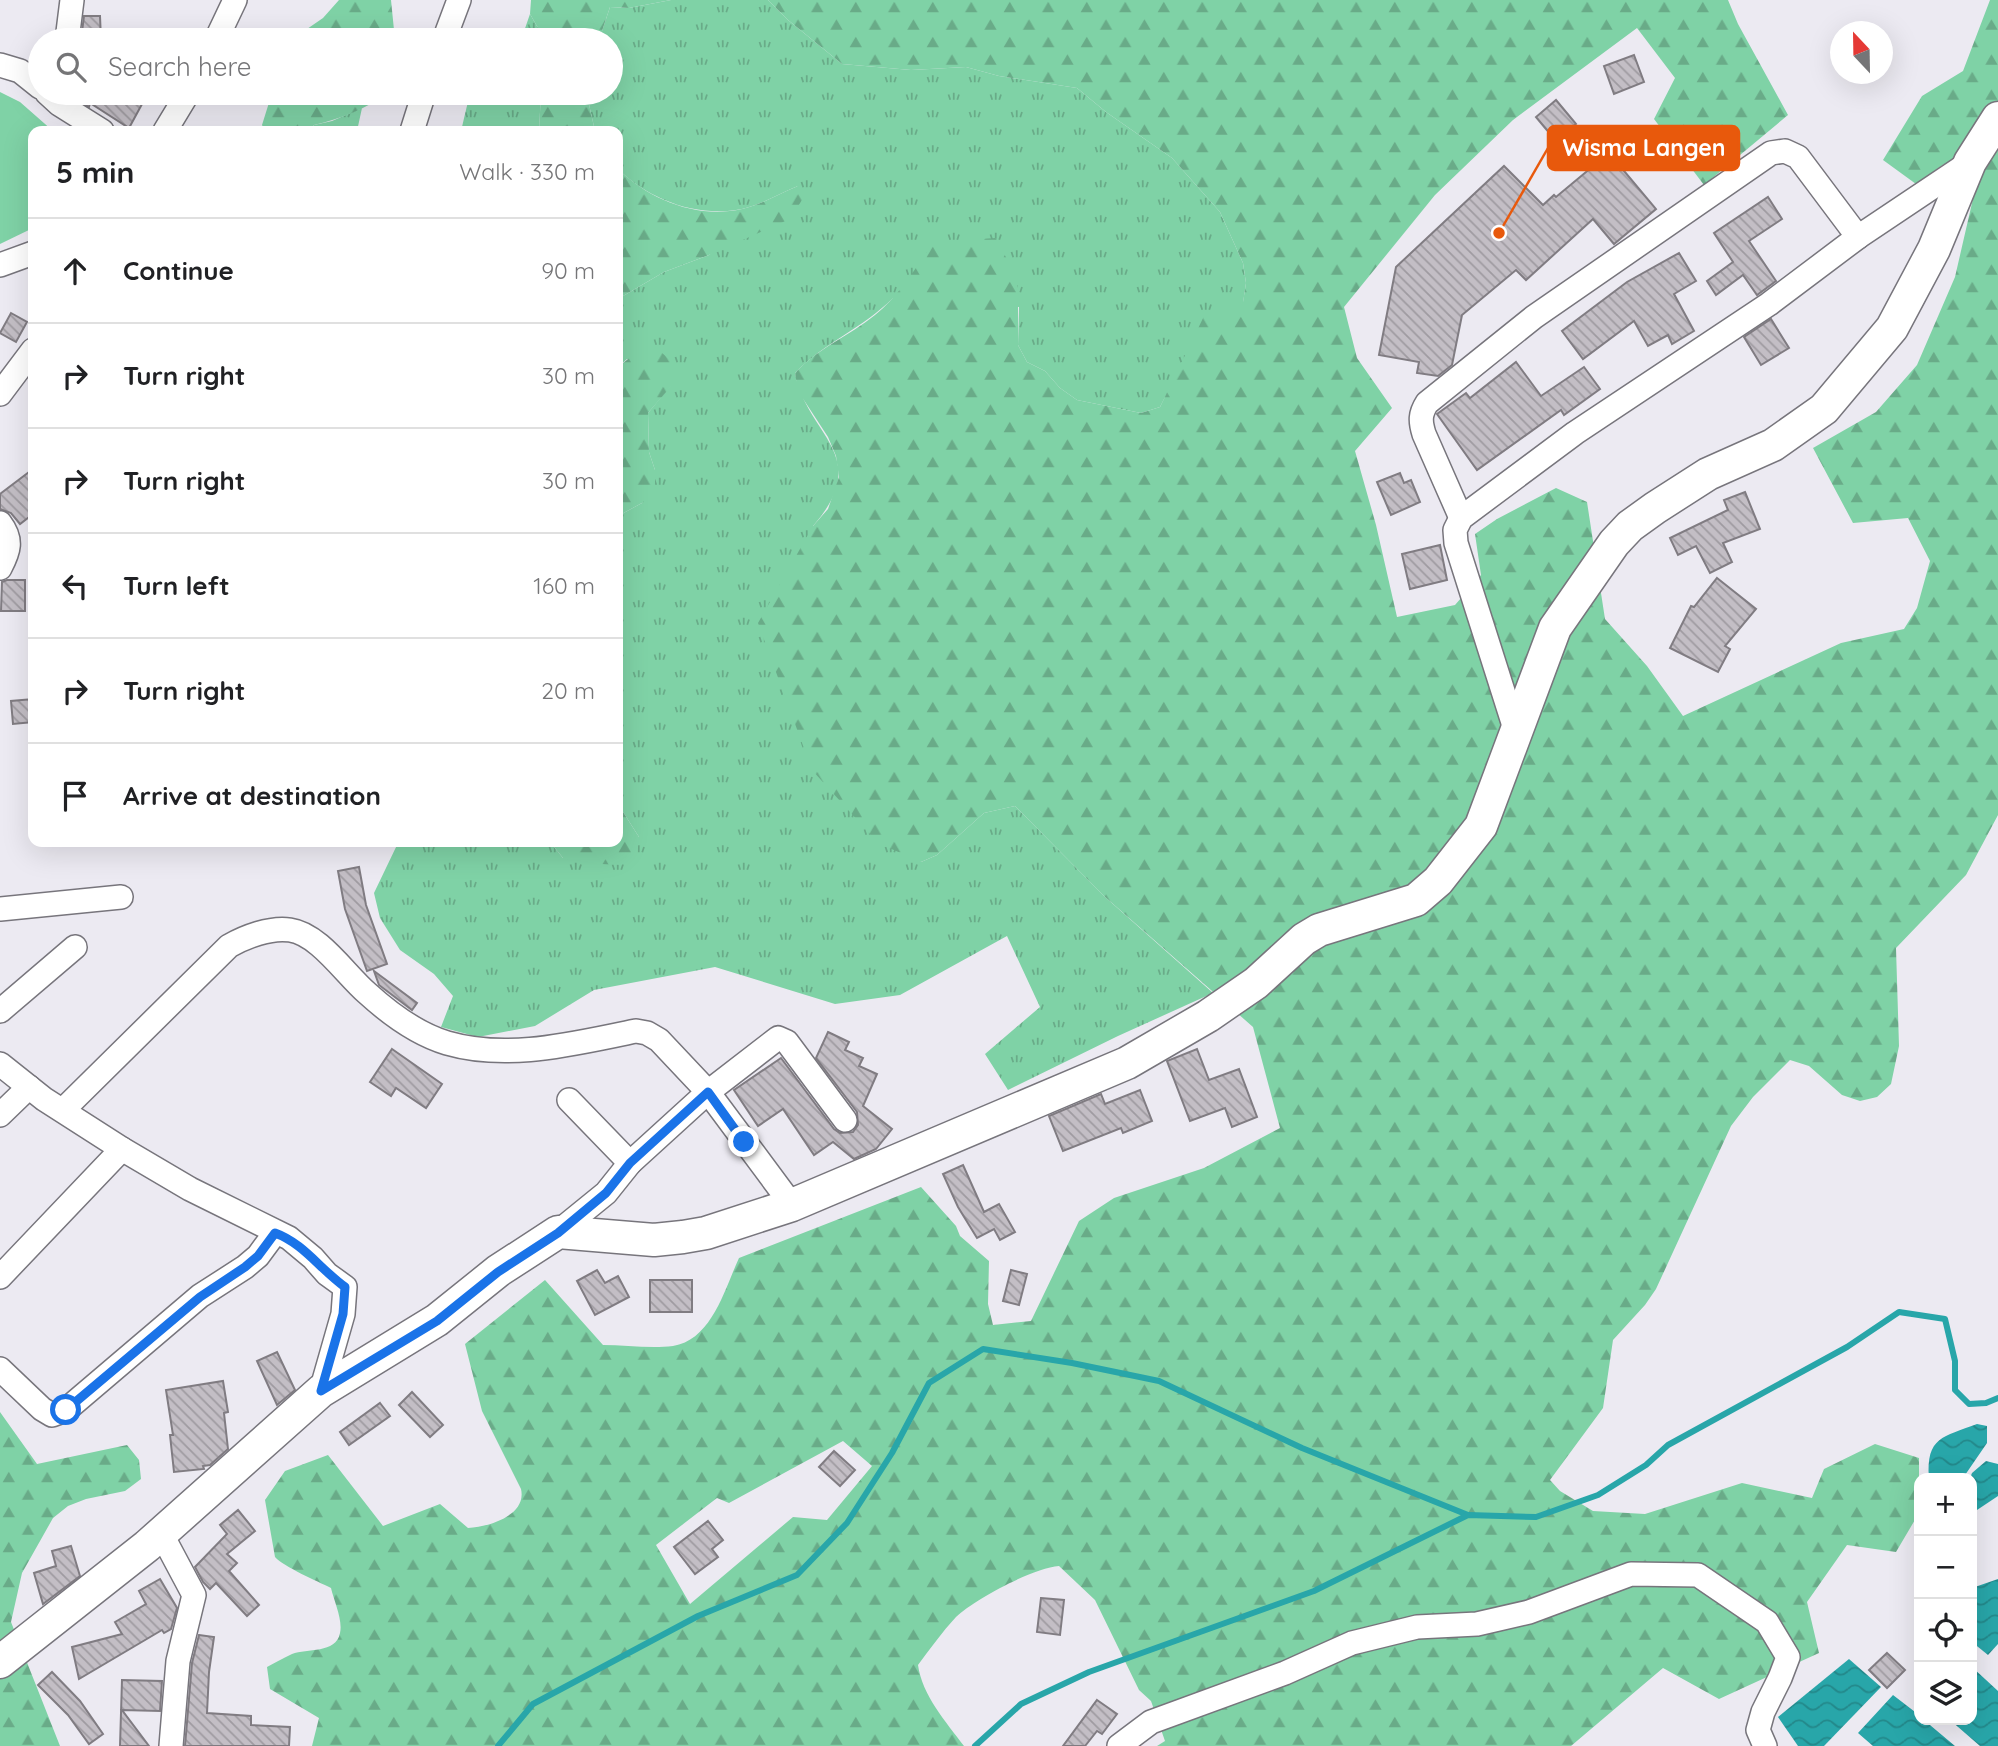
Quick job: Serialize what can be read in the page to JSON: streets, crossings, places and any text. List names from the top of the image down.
{
  "places": ["Wisma Langen"],
  "north": "top",
  "page": {
    "search": "Search here",
    "heading": ["5 min", "Walk · 330 m"],
    "list": [
      ["Continue", "90 m"],
      ["Turn right", "30 m"],
      ["Turn right", "30 m"],
      ["Turn left", "160 m"],
      ["Turn right", "20 m"],
      "Arrive at destination"
    ],
    "map_buttons": ["+", "−"]
  }
}
